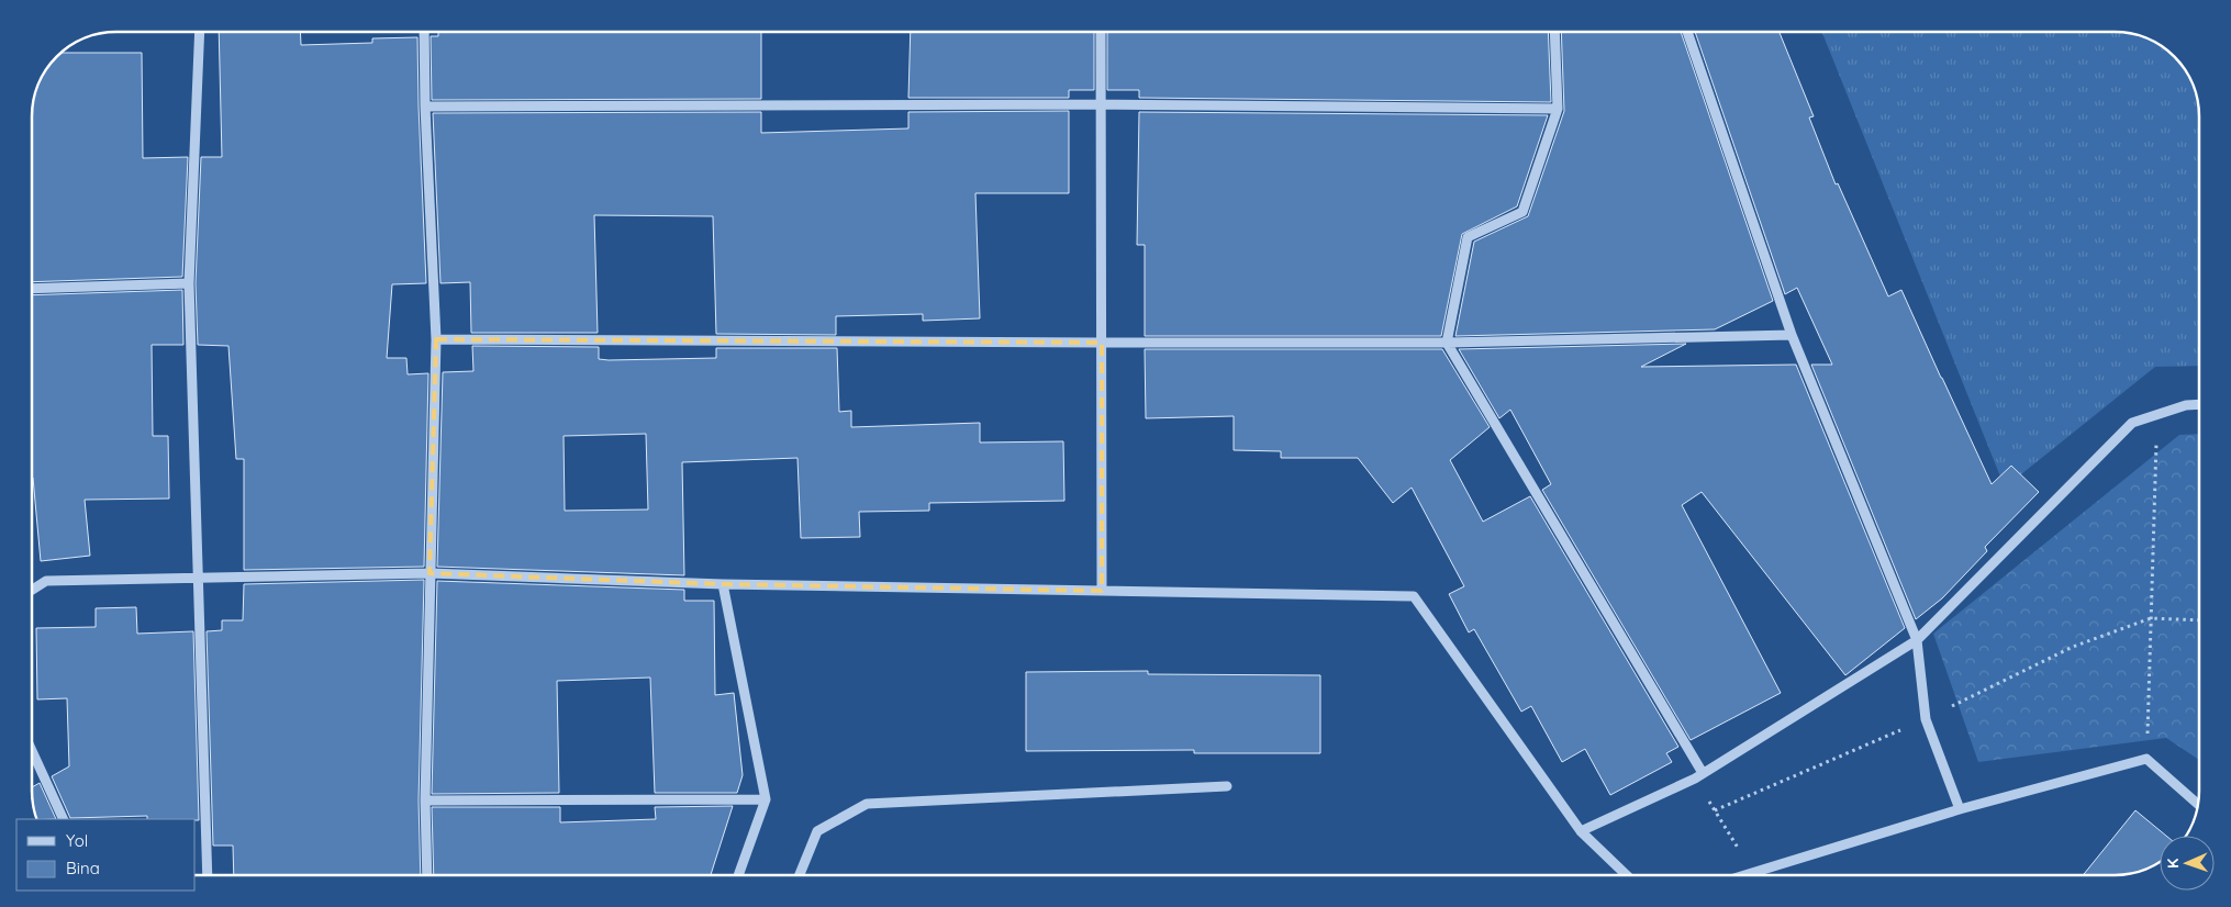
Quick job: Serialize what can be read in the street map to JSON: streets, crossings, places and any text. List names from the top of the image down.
{
  "legend": ["Yol", "Bina"],
  "north": "left"
}
